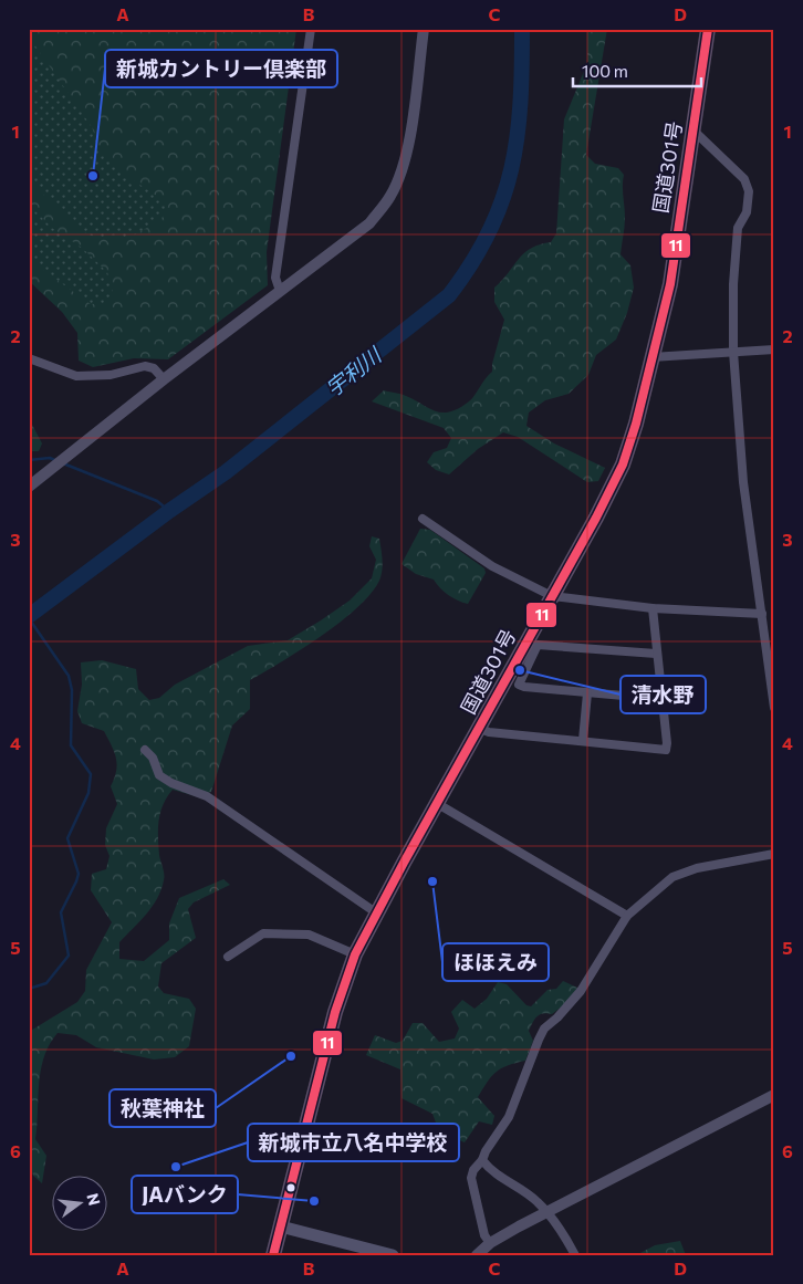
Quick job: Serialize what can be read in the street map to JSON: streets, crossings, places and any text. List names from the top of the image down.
{
  "streets": {
    "highway": ["国道301号"]
  },
  "water": ["宇利川"],
  "places": [
    "新城カントリー倶楽部",
    "清水野",
    "ほほえみ",
    "秋葉神社",
    "新城市立八名中学校",
    "JAバンク"
  ],
  "lines": ["transit line 11"],
  "scale_bar": "100 m",
  "north": "right",
  "grid": {
    "columns": [
      "A",
      "B",
      "C",
      "D"
    ],
    "rows": [
      "1",
      "2",
      "3",
      "4",
      "5",
      "6"
    ]
  }
}
